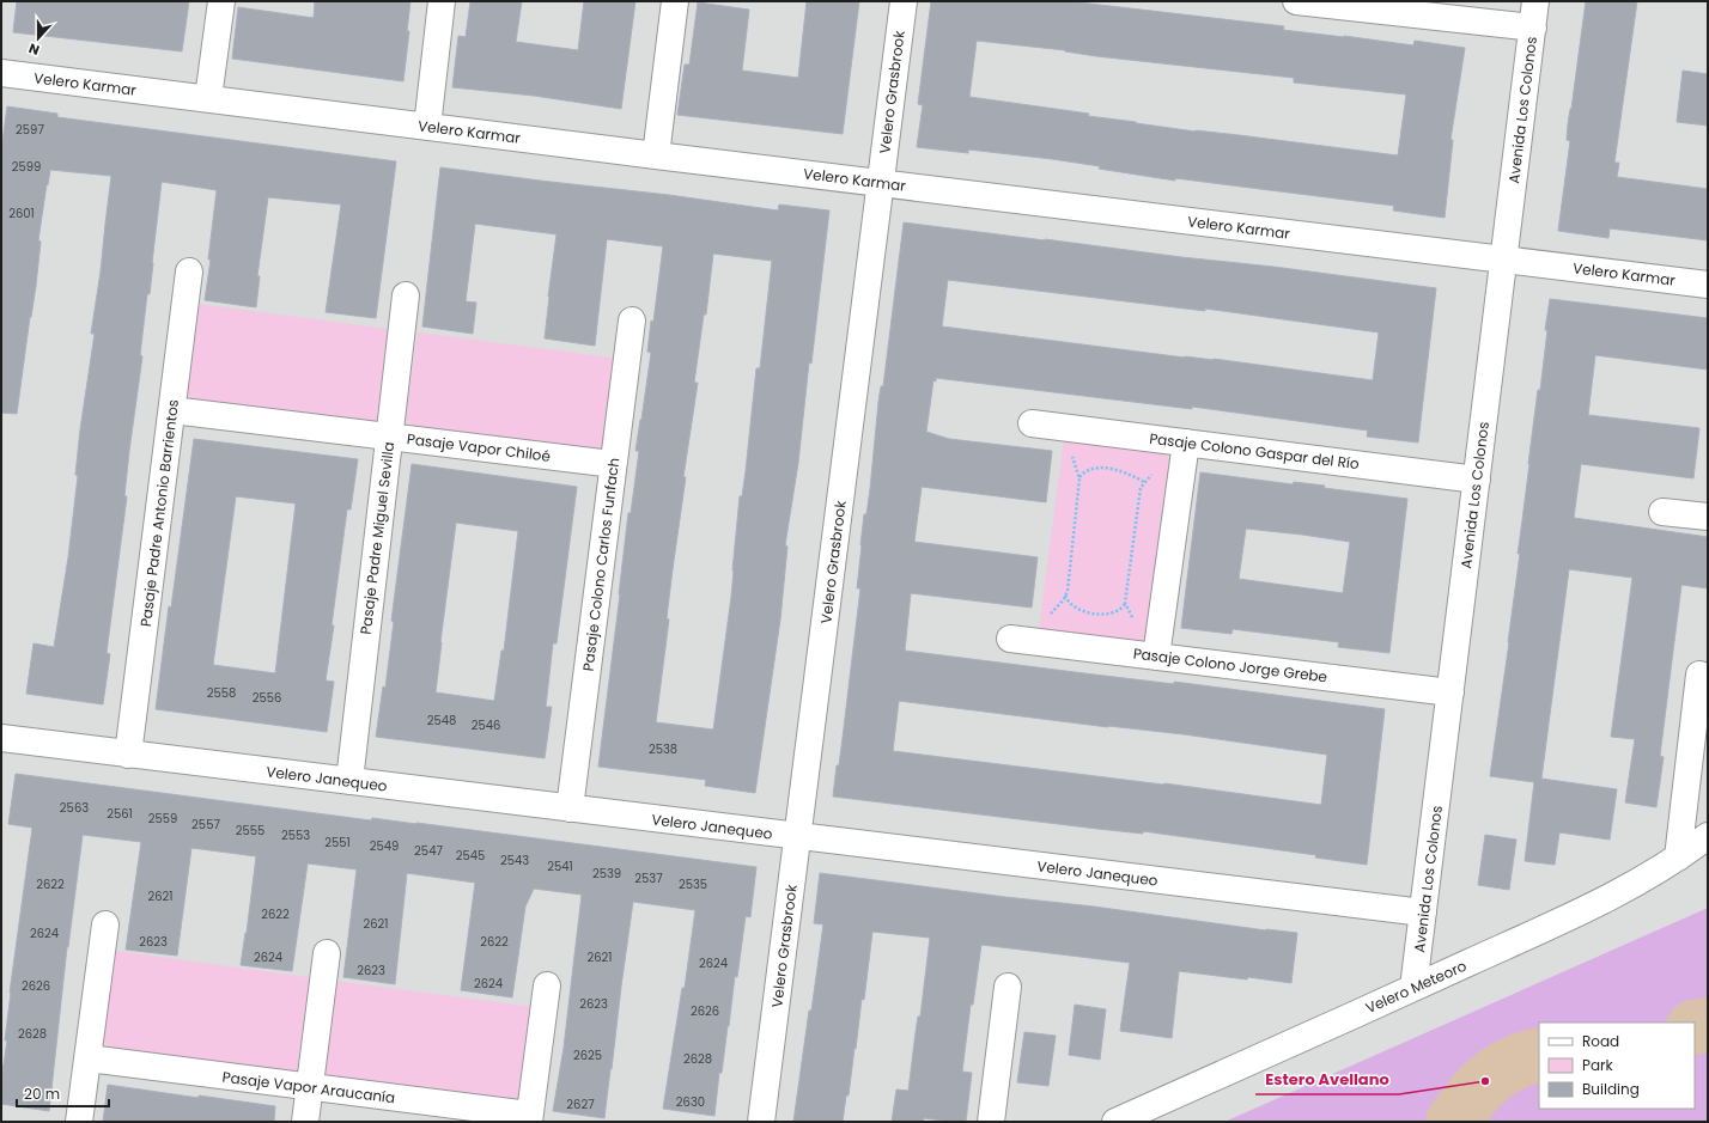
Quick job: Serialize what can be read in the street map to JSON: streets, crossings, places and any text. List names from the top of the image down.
{
  "streets": {
    "street": [
      "Velero Karmar",
      "Velero Grasbrook",
      "Avenida Los Colonos",
      "Pasaje Vapor Chiloé",
      "Pasaje Colono Gaspar del Río",
      "Pasaje Padre Antonio Barrientos",
      "Pasaje Padre Miguel Sevilla",
      "Pasaje Colono Carlos Funfach",
      "Pasaje Colono Jorge Grebe",
      "Velero Janequeo",
      "Velero Meteoro",
      "Pasaje Vapor Araucanía"
    ]
  },
  "crossings": [
    ["Velero Karmar", "Velero Grasbrook"],
    ["Velero Karmar", "Avenida Los Colonos"],
    ["Velero Grasbrook", "Velero Janequeo"],
    ["Avenida Los Colonos", "Pasaje Colono Gaspar del Río"],
    ["Avenida Los Colonos", "Pasaje Colono Jorge Grebe"],
    ["Avenida Los Colonos", "Velero Janequeo"],
    ["Avenida Los Colonos", "Velero Meteoro"],
    ["Pasaje Vapor Chiloé", "Pasaje Padre Antonio Barrientos"],
    ["Pasaje Vapor Chiloé", "Pasaje Padre Miguel Sevilla"],
    ["Pasaje Vapor Chiloé", "Pasaje Colono Carlos Funfach"],
    ["Pasaje Padre Antonio Barrientos", "Velero Janequeo"],
    ["Pasaje Padre Miguel Sevilla", "Velero Janequeo"],
    ["Pasaje Colono Carlos Funfach", "Velero Janequeo"]
  ],
  "places": ["Estero Avellano"],
  "house_numbers": [
    "2597",
    "2599",
    "2601",
    "2558",
    "2556",
    "2548",
    "2546",
    "2538",
    "2563",
    "2561",
    "2559",
    "2557",
    "2555",
    "2553",
    "2551",
    "2549",
    "2547",
    "2545",
    "2543",
    "2541",
    "2539",
    "2537",
    "2622",
    "2535",
    "2621",
    "2622",
    "2621",
    "2624",
    "2623",
    "2622",
    "2624",
    "2621",
    "2624",
    "2623",
    "2624",
    "2626",
    "2623",
    "2626",
    "2628",
    "2625",
    "2628",
    "2630",
    "2627"
  ],
  "legend": ["Road", "Park", "Building"],
  "scale_bar": "20 m",
  "north": "bottom"
}
